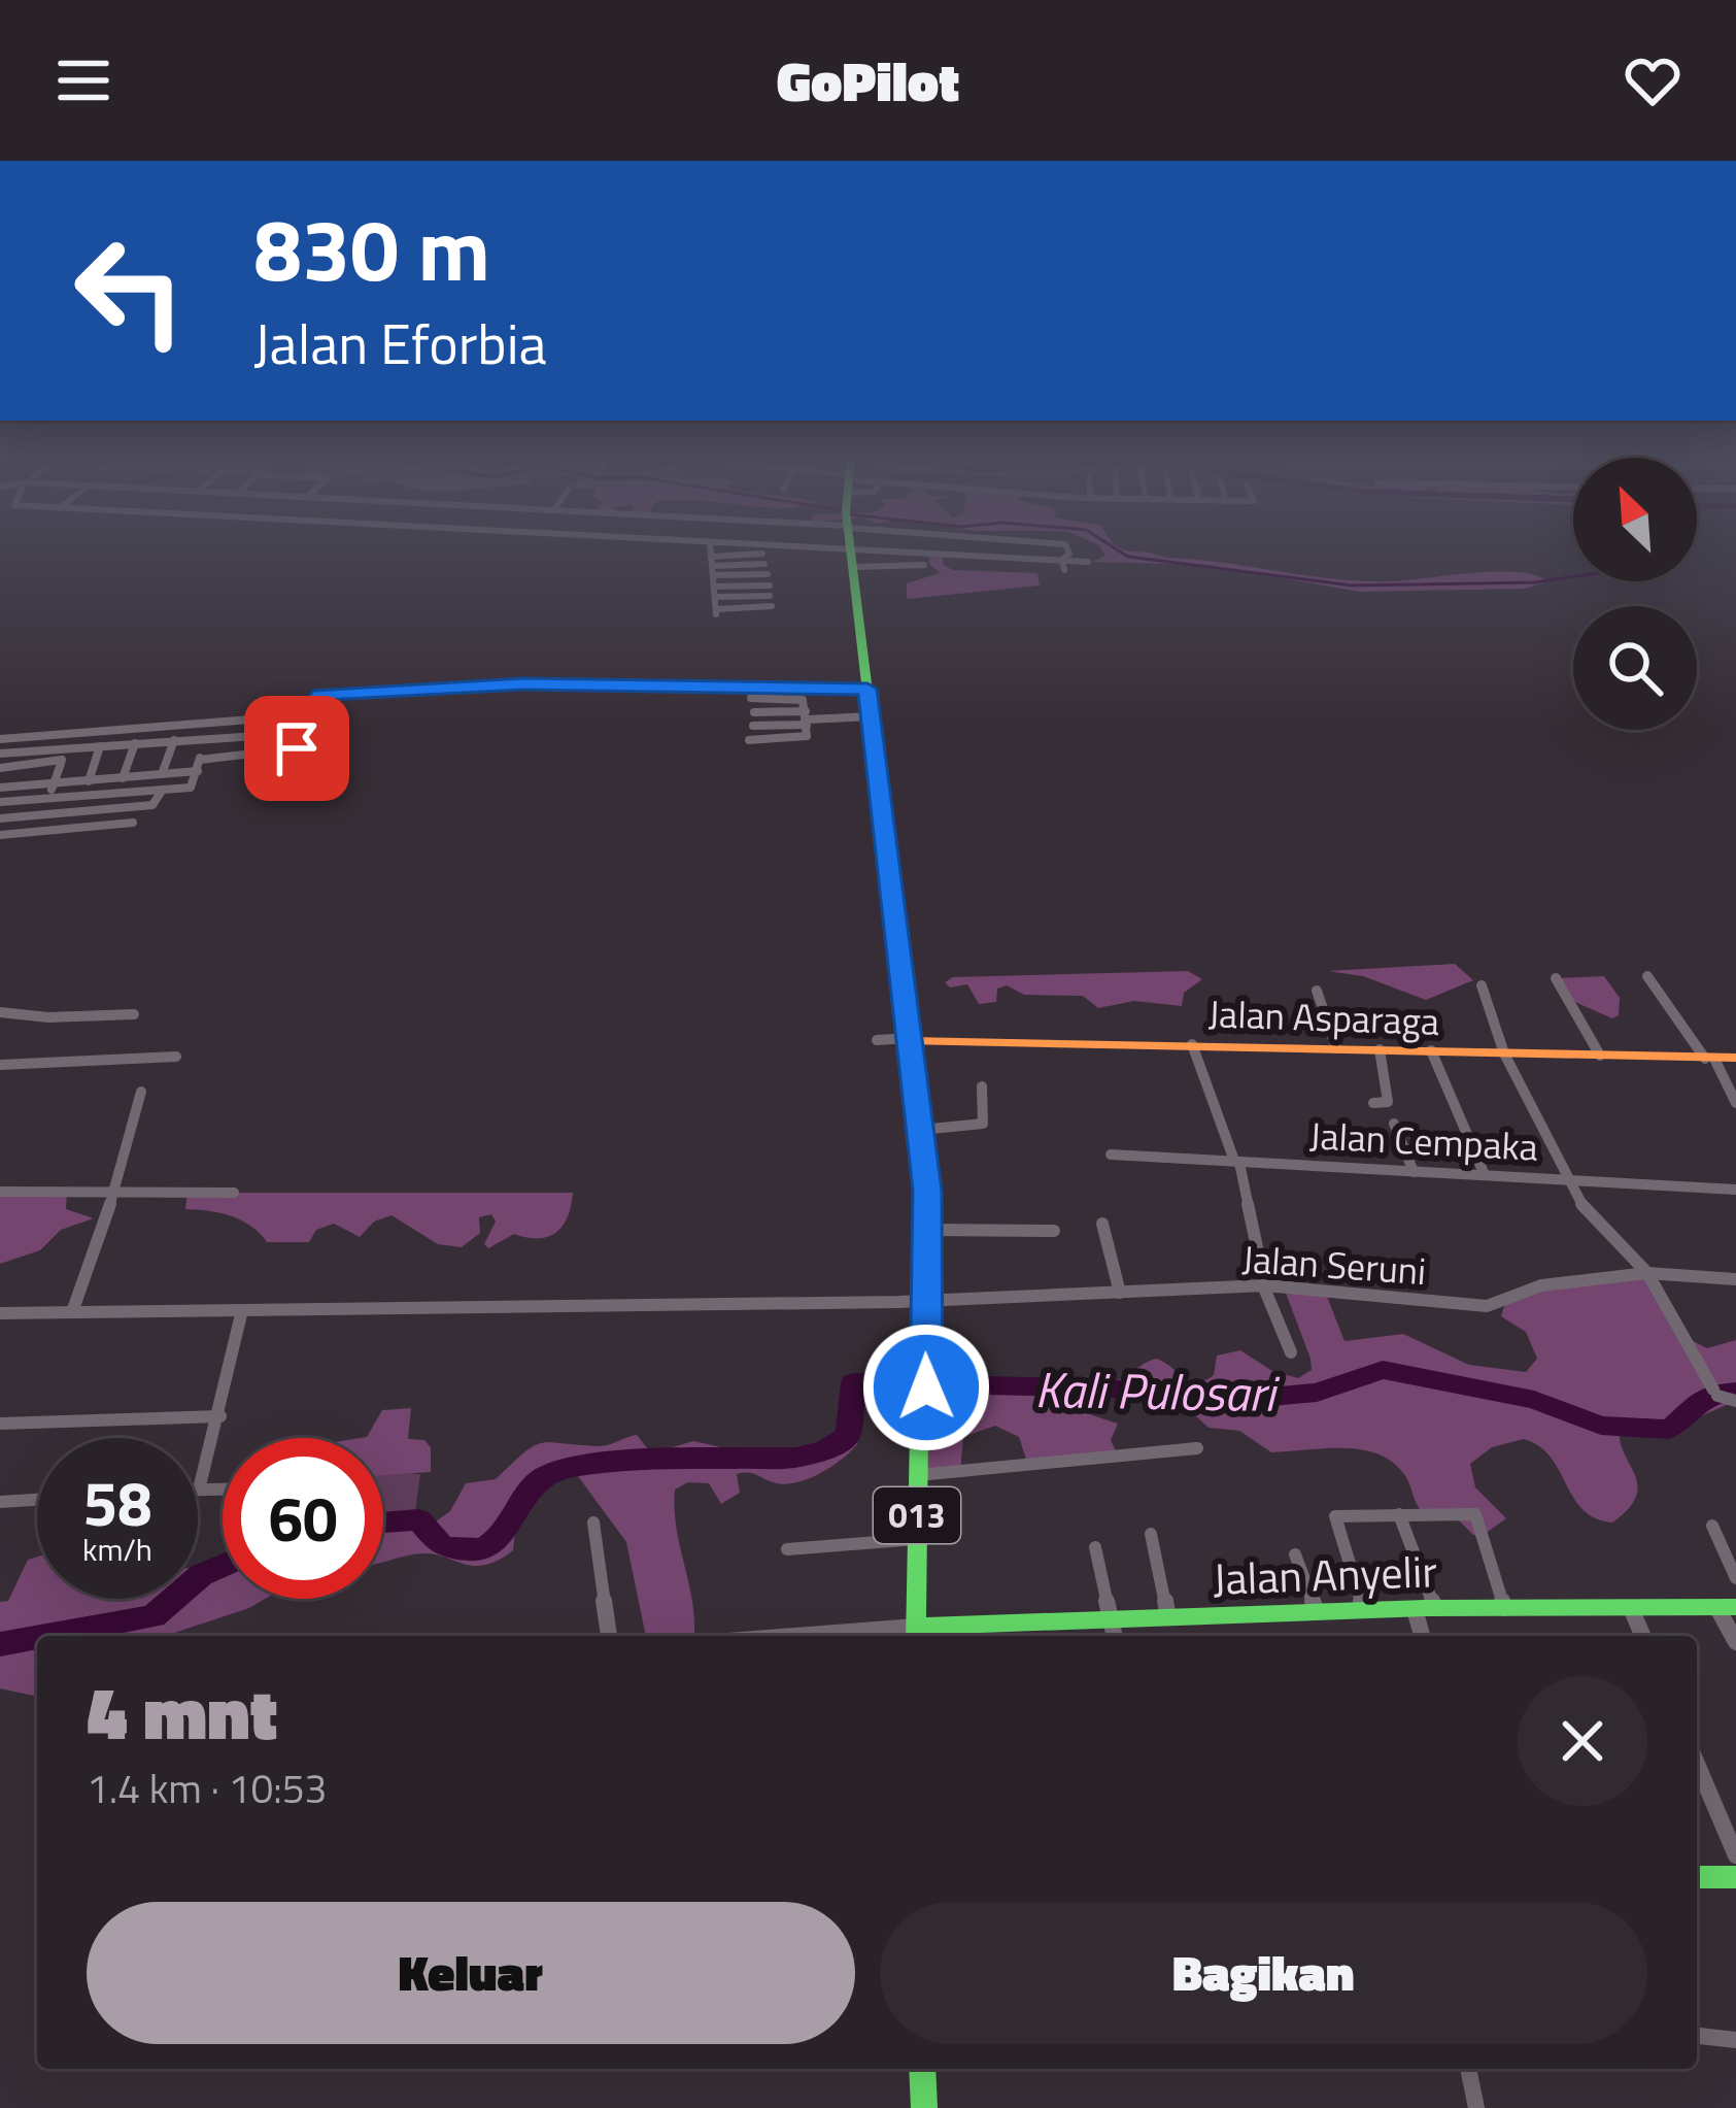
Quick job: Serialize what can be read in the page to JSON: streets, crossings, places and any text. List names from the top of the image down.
{
  "streets": {
    "main road": ["Jalan Asparaga", "013", "Jalan Anyelir"],
    "street": ["Jalan Cempaka", "Jalan Seruni"]
  },
  "crossings": [
    ["Jalan Asparaga", "013"],
    ["Jalan Seruni", "013"],
    ["013", "Jalan Anyelir"]
  ],
  "water": ["Kali Pulosari"],
  "north": "top left",
  "page": {
    "header": "GoPilot",
    "turn": ["830 m", "Jalan Eforbia"],
    "speed": "58 km/h",
    "limit": "60",
    "heading": ["4 mnt", "1.4 km · 10:53"],
    "buttons": ["Keluar", "Bagikan"]
  }
}
